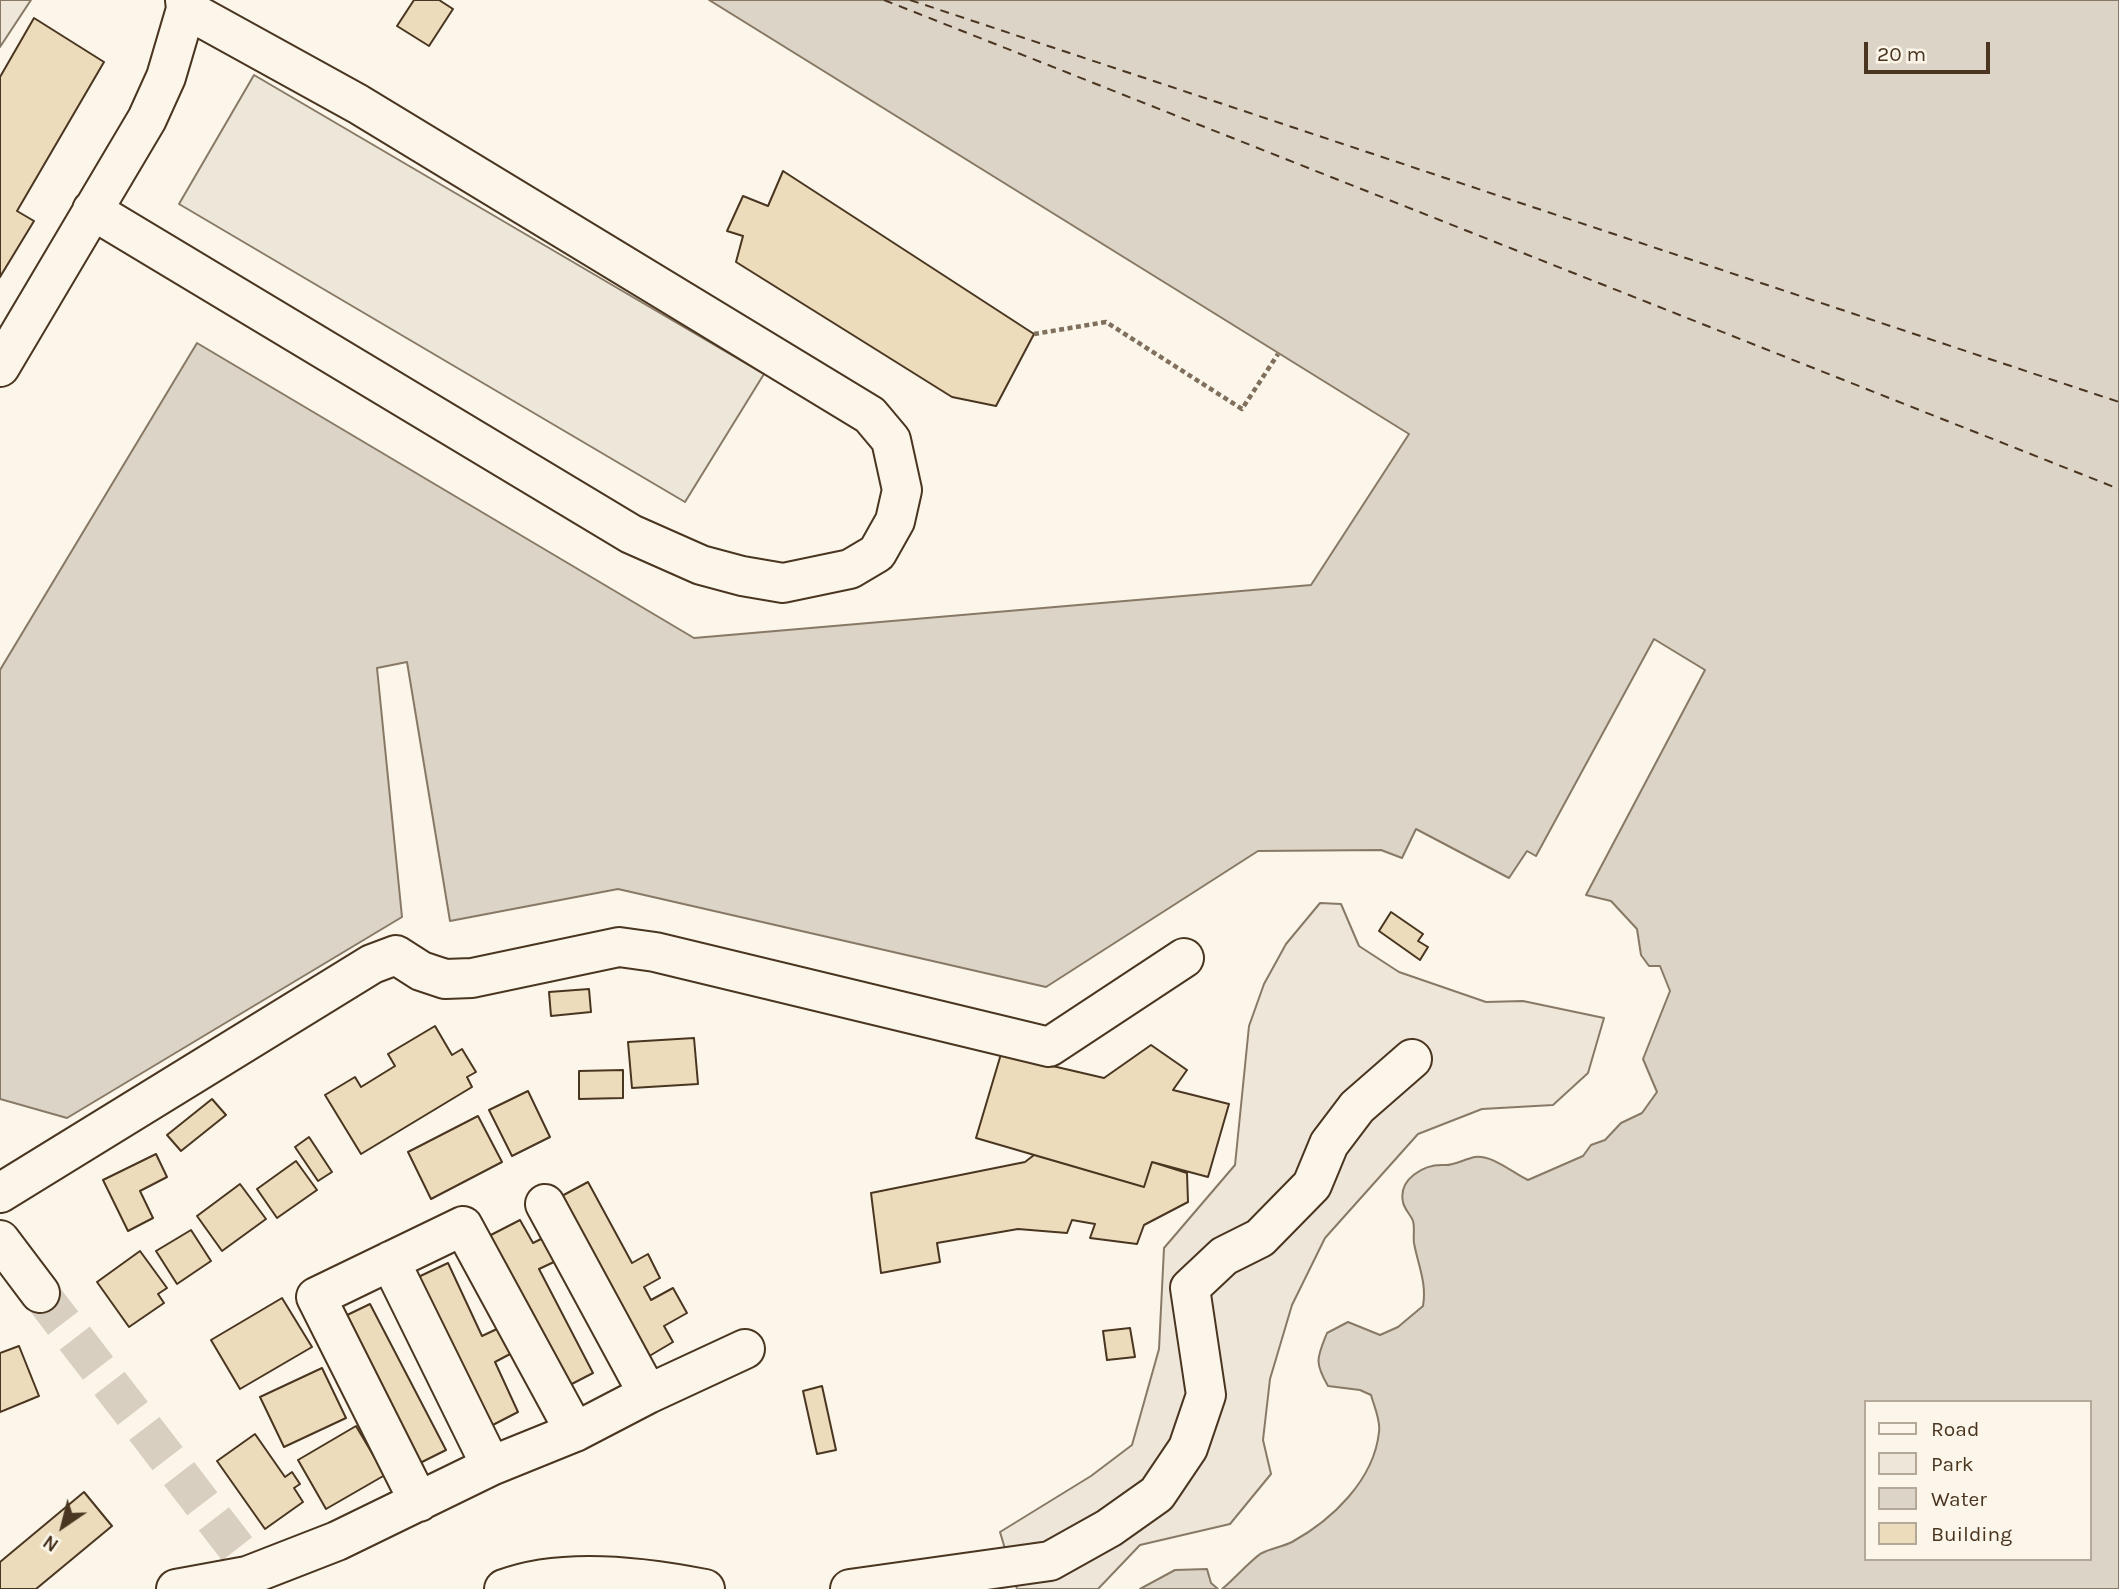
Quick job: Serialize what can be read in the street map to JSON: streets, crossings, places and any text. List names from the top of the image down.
{
  "legend": [
    "Road",
    "Park",
    "Water",
    "Building"
  ],
  "scale_bar": "20 m",
  "north": "bottom left"
}
